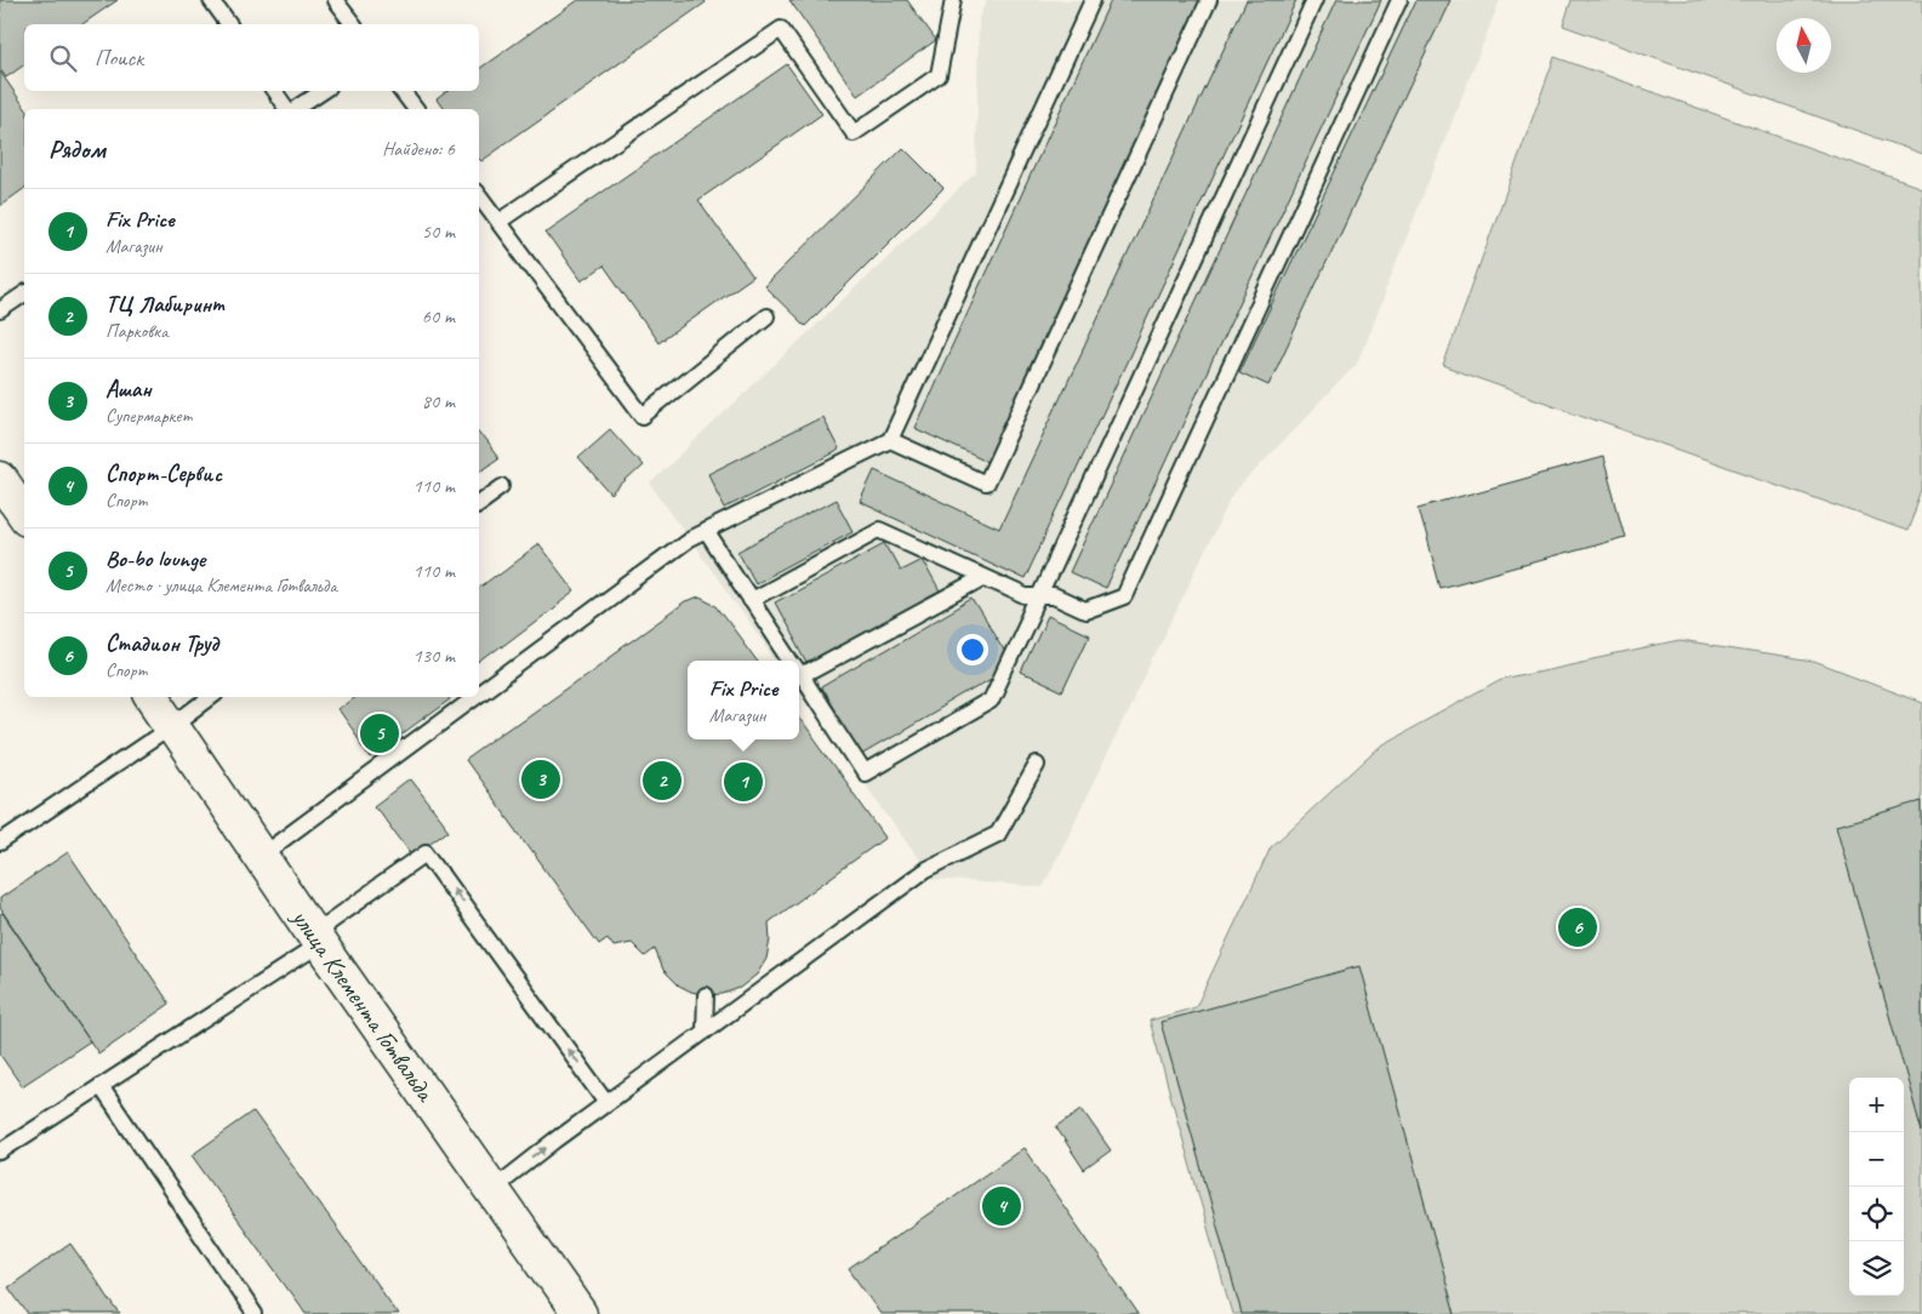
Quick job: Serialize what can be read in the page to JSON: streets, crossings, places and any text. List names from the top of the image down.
{
  "streets": {
    "street": ["улица Клемента Готвальда"]
  },
  "north": "top",
  "page": {
    "search": "Поиск",
    "heading": ["Рядом", "Найдено: 6"],
    "list": [
      {
        "mark": "1",
        "name": "Fix Price",
        "note": "Магазин",
        "value": "50 m"
      },
      {
        "mark": "2",
        "name": "ТЦ Лабиринт",
        "note": "Парковка",
        "value": "60 m"
      },
      {
        "mark": "3",
        "name": "Ашан",
        "note": "Супермаркет",
        "value": "80 m"
      },
      {
        "mark": "4",
        "name": "Спорт-Сервис",
        "note": "Спорт",
        "value": "110 m"
      },
      {
        "mark": "5",
        "name": "Bo-bo lounge",
        "note": "Место · улица Клемента Готвальда",
        "value": "110 m"
      },
      {
        "mark": "6",
        "name": "Стадион Труд",
        "note": "Спорт",
        "value": "130 m"
      }
    ],
    "popup": ["Fix Price", "Магазин"],
    "pins": [
      "5",
      "3",
      "2",
      "1",
      "6",
      "4"
    ],
    "map_buttons": ["+", "−"]
  }
}
